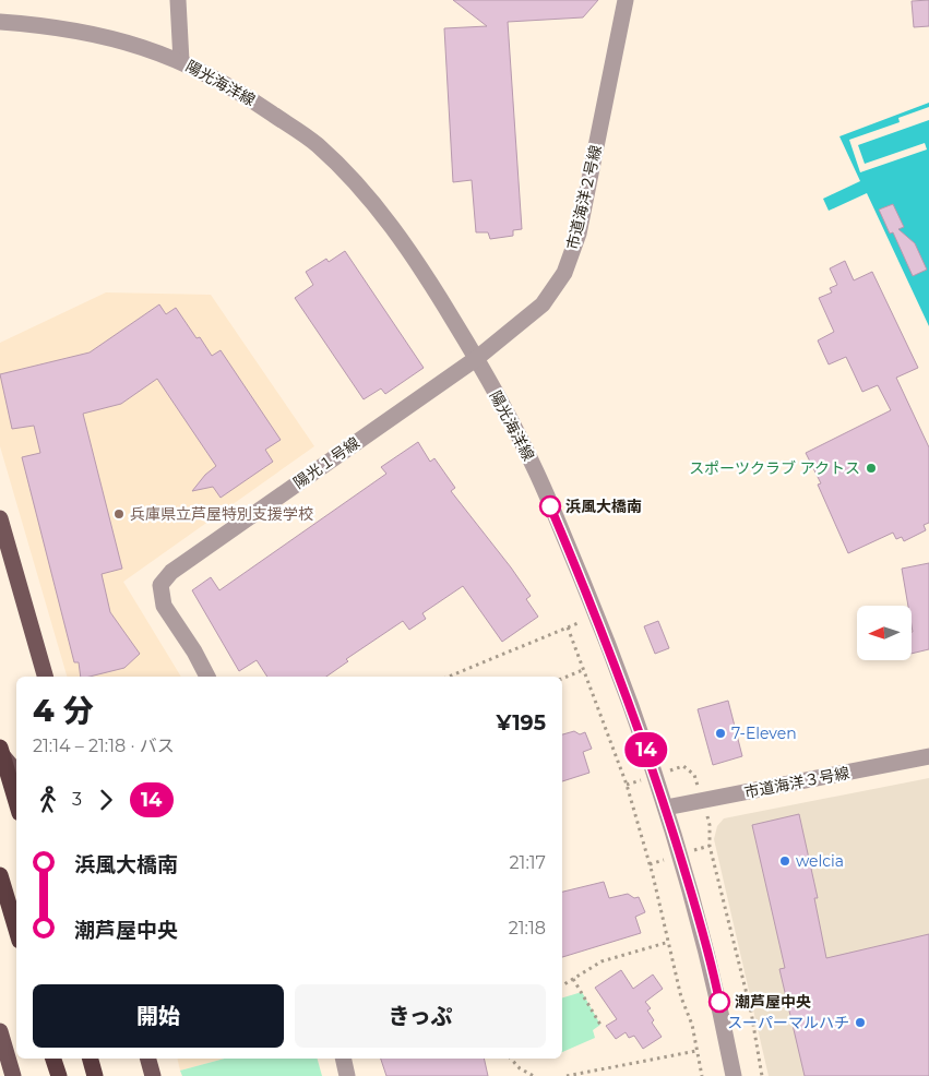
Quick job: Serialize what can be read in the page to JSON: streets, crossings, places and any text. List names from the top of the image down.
{
  "streets": {
    "street": [
      "陽光海洋線",
      "市道海洋２号線",
      "陽光１号線",
      "市道海洋３号線"
    ]
  },
  "crossings": [
    ["陽光海洋線", "市道海洋２号線"],
    ["陽光海洋線", "陽光１号線"],
    ["陽光海洋線", "市道海洋３号線"],
    ["市道海洋２号線", "陽光１号線"]
  ],
  "places": [
    "スポーツクラブ アクトス",
    "浜風大橋南",
    "兵庫県立芦屋特別支援学校",
    "7-Eleven",
    "welcia",
    "潮芦屋中央",
    "スーパーマルハチ"
  ],
  "lines": ["bus line 14"],
  "north": "left",
  "page": {
    "on_map": "14",
    "heading": ["4 分", "21:14 – 21:18 · バス", "¥195"],
    "legs": ["3", "14"],
    "list": [
      {
        "name": "浜風大橋南",
        "value": "21:17"
      },
      {
        "name": "潮芦屋中央",
        "value": "21:18"
      }
    ],
    "buttons": ["開始", "きっぷ"]
  }
}
